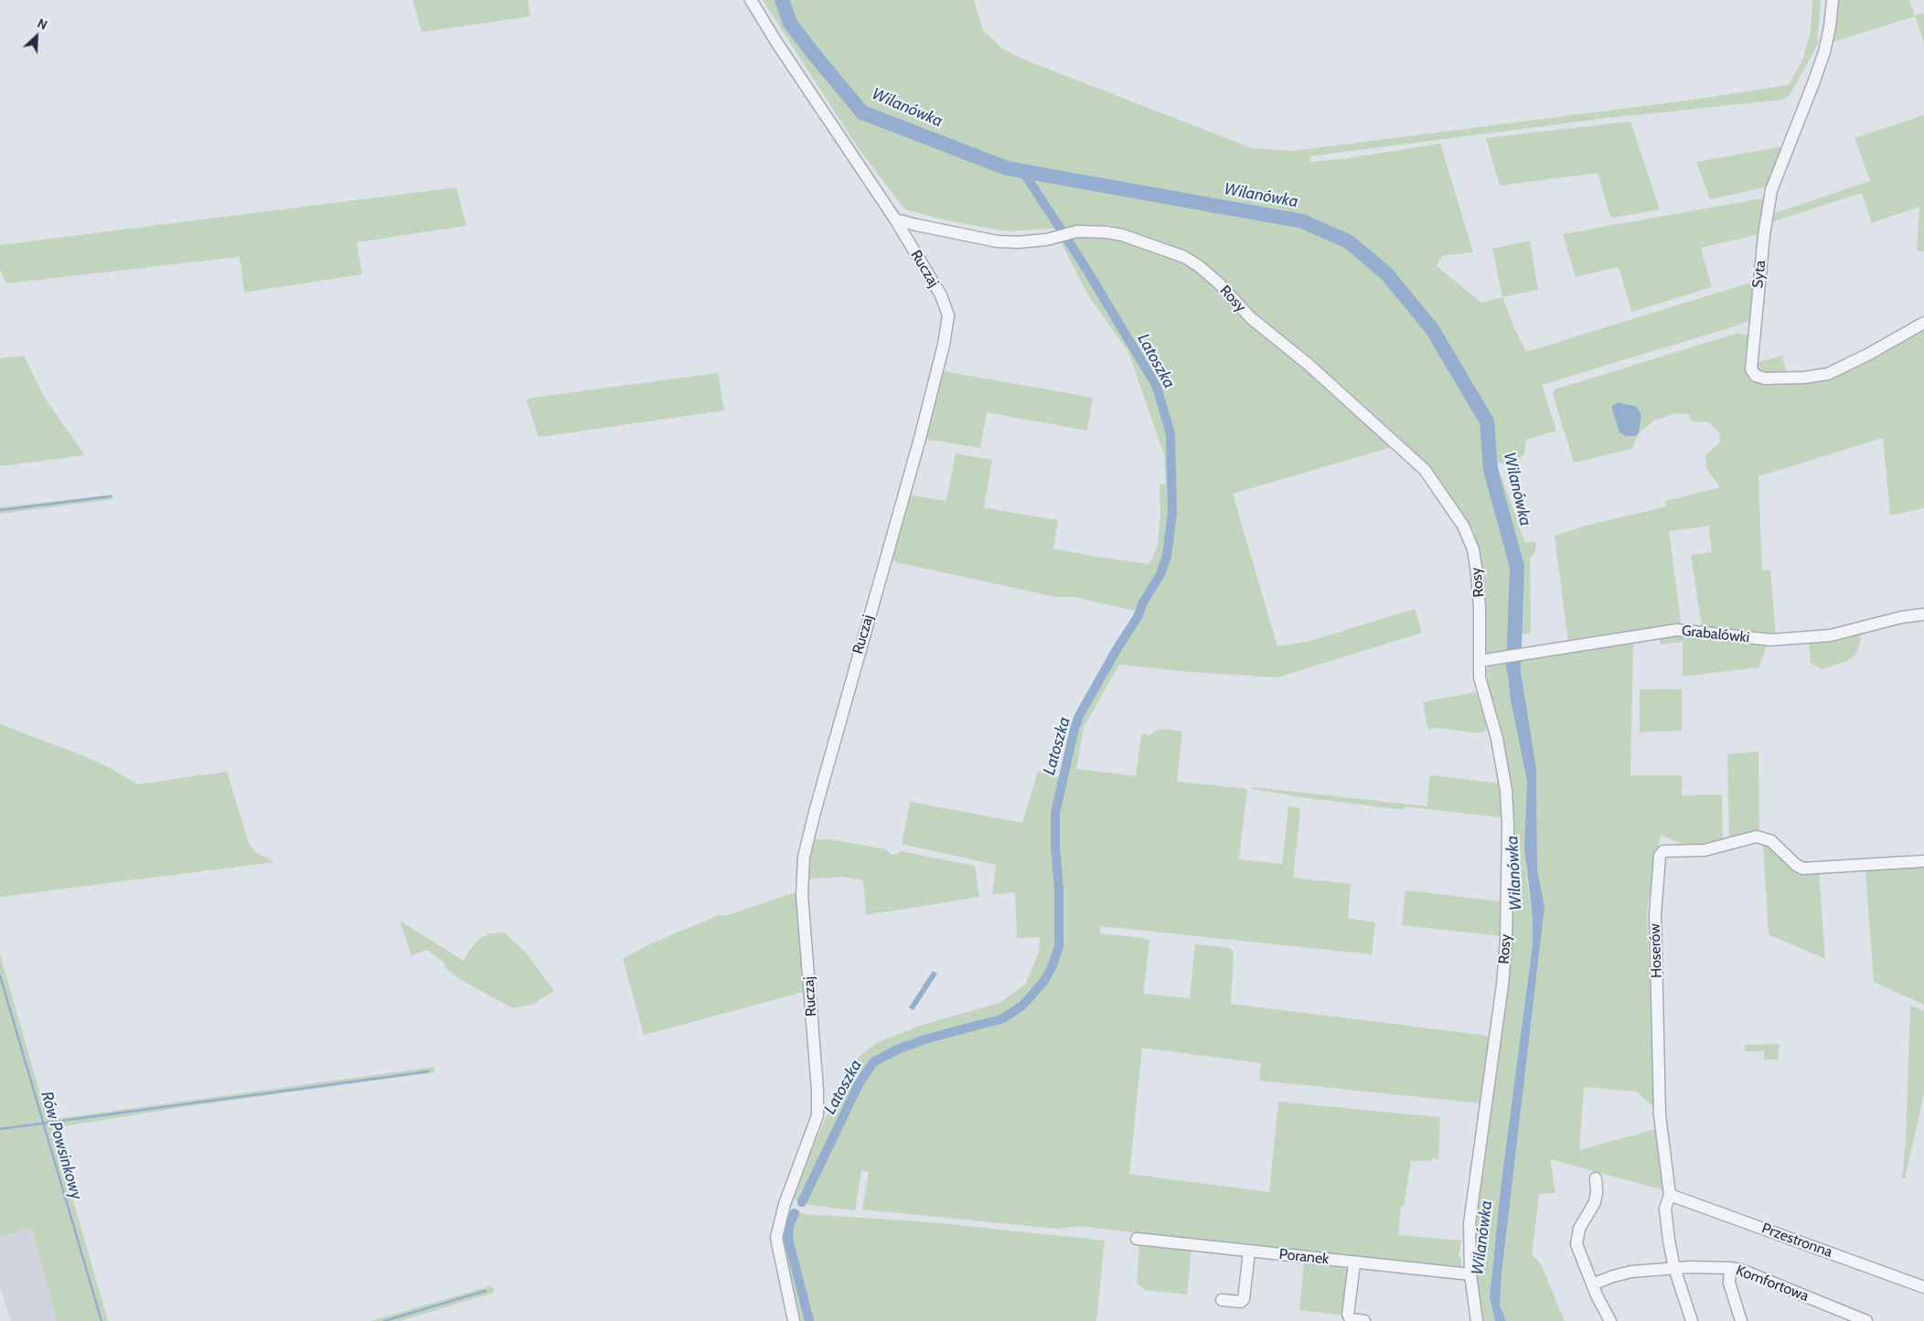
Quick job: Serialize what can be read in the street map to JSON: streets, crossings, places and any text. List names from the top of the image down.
{
  "streets": {
    "street": [
      "Ruczaj",
      "Syta",
      "Rosy",
      "Grabalówki",
      "Hoserów",
      "Przestronna",
      "Poranek",
      "Komfortowa"
    ]
  },
  "crossings": [
    ["Ruczaj", "Rosy"],
    ["Rosy", "Grabalówki"],
    ["Rosy", "Poranek"],
    ["Hoserów", "Przestronna"],
    ["Hoserów", "Komfortowa"]
  ],
  "water": ["Wilanówka", "Latoszka", "Rów Powsinkowy"],
  "north": "top right"
}
